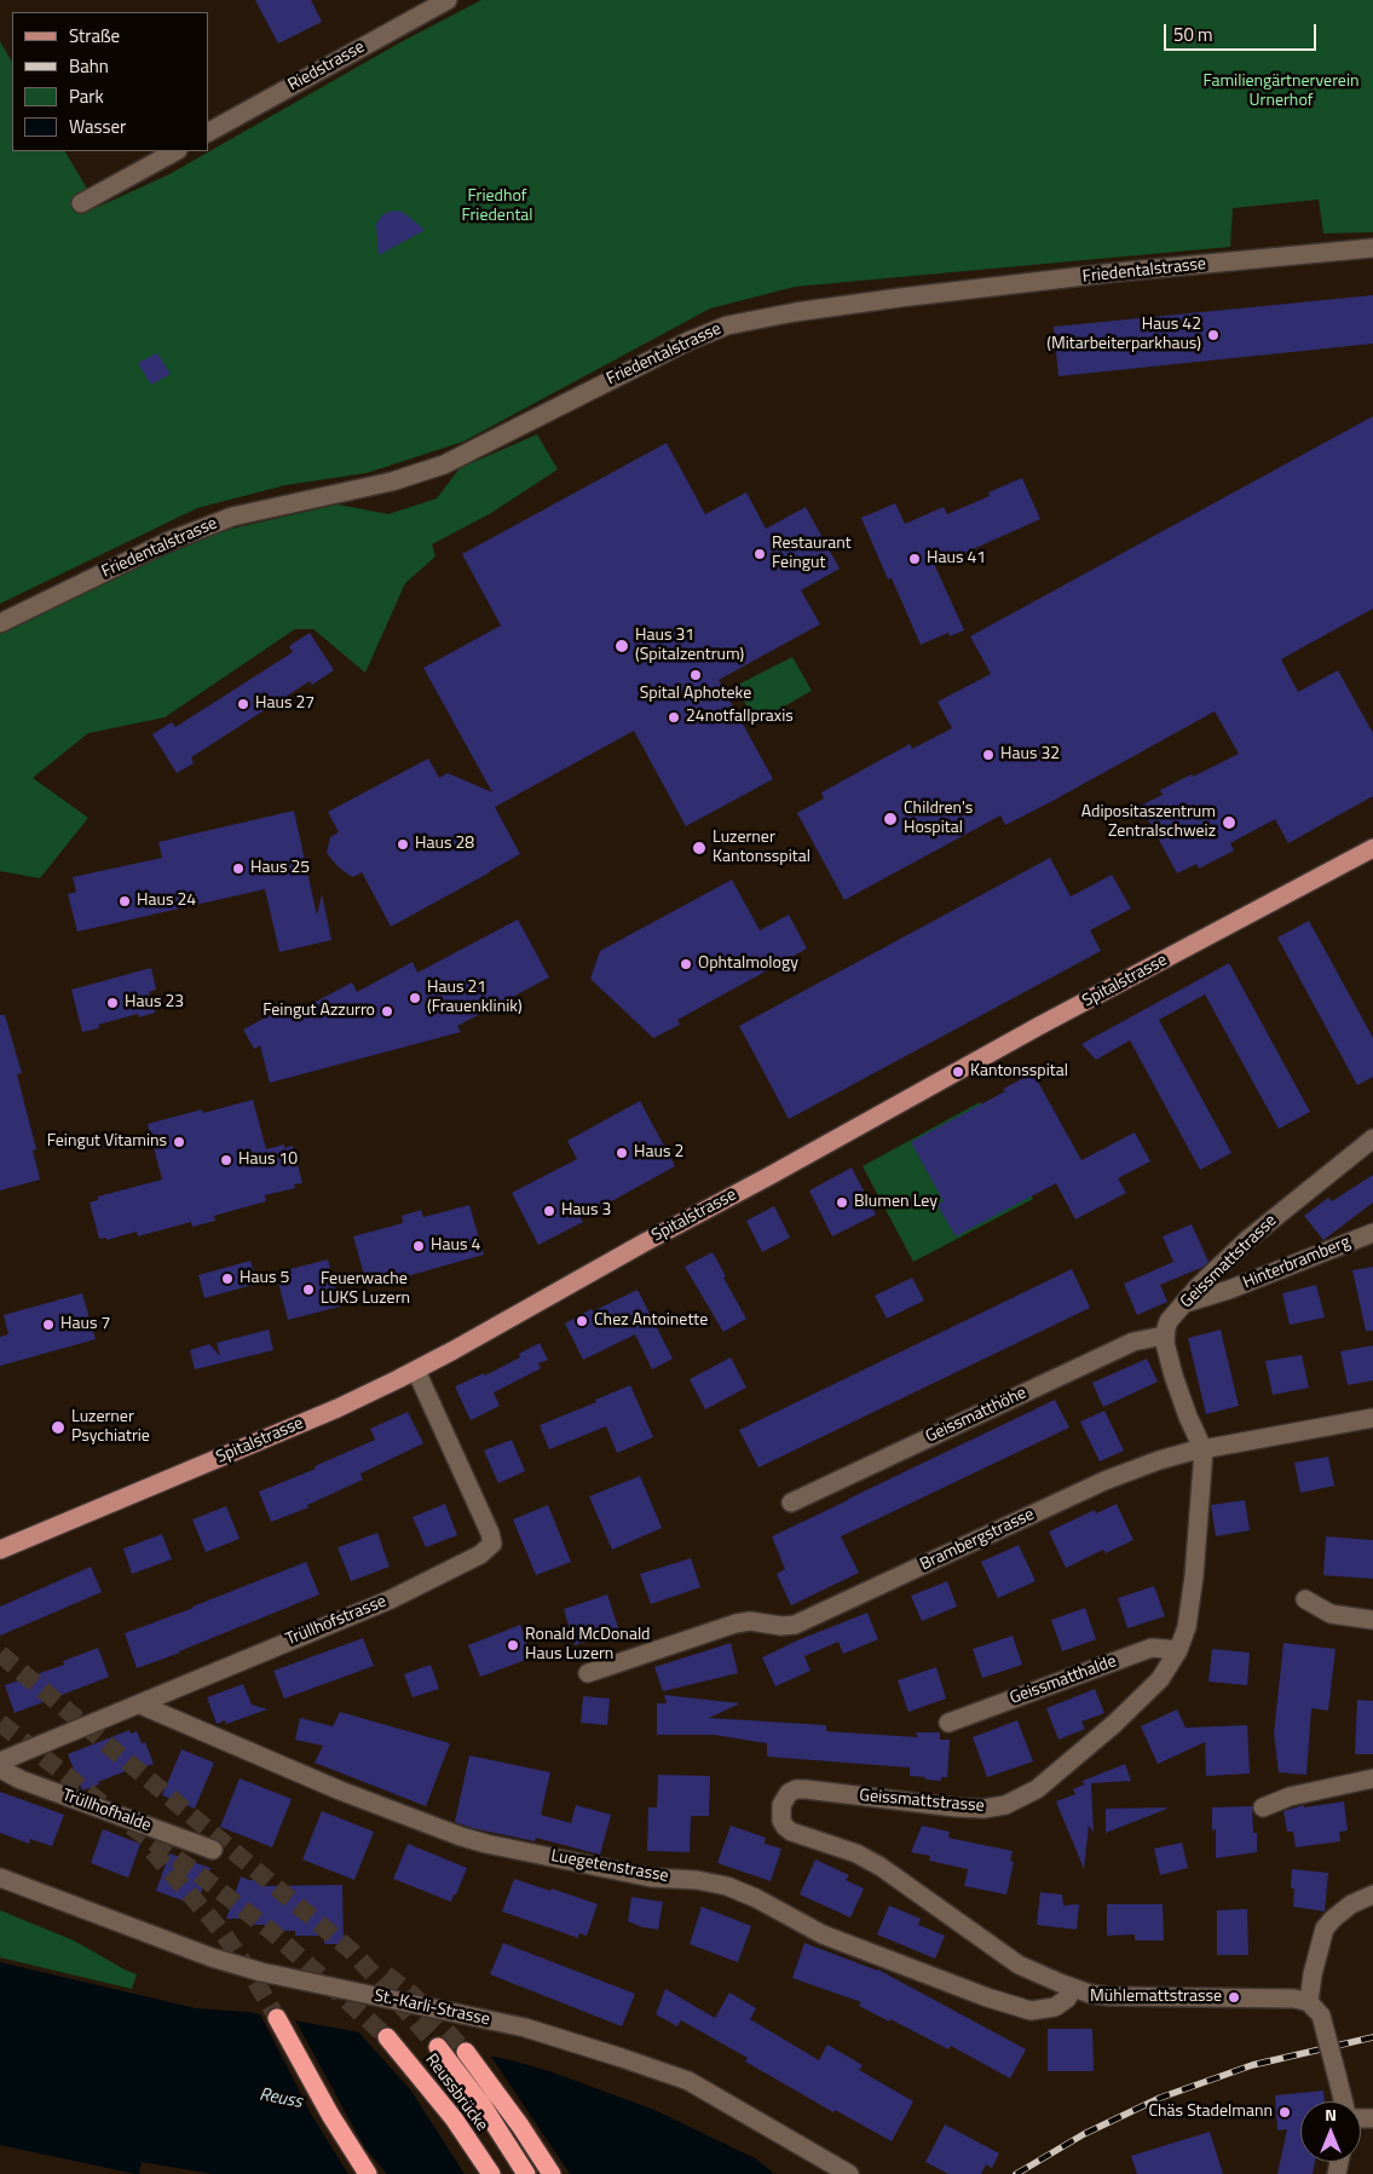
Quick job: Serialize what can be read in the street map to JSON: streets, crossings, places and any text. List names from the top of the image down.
{
  "streets": {
    "highway": ["Reussbrücke"],
    "main road": ["Spitalstrasse"],
    "street": [
      "Riedstrasse",
      "Friedentalstrasse",
      "Geissmattstrasse",
      "Hinterbramberg",
      "Geissmatthöhe",
      "Brambergstrasse",
      "Trüllhofstrasse",
      "Geissmatthalde",
      "Trüllhofhalde",
      "Luegetenstrasse",
      "St.-Karli-Strasse"
    ]
  },
  "crossings": [
    ["Spitalstrasse", "Trüllhofstrasse"],
    ["Geissmattstrasse", "Hinterbramberg"],
    ["Geissmattstrasse", "Geissmatthöhe"],
    ["Geissmattstrasse", "Brambergstrasse"],
    ["Geissmattstrasse", "Geissmatthalde"],
    ["Geissmattstrasse", "Luegetenstrasse"],
    ["Trüllhofstrasse", "Luegetenstrasse"]
  ],
  "water": ["Reuss"],
  "parks": ["Familiengärtnerverein Urnerhof", "Friedhof Friedental"],
  "places": [
    "Haus 42 (Mitarbeiterparkhaus)",
    "Restaurant Feingut",
    "Haus 41",
    "Haus 31 (Spitalzentrum)",
    "Spital Aphoteke",
    "Haus 27",
    "24notfallpraxis",
    "Haus 32",
    "Children's Hospital",
    "Adipositaszentrum Zentralschweiz",
    "Haus 28",
    "Luzerner Kantonsspital",
    "Haus 25",
    "Haus 24",
    "Ophtalmology",
    "Haus 21 (Frauenklinik)",
    "Haus 23",
    "Feingut Azzurro",
    "Kantonsspital",
    "Feingut Vitamins",
    "Haus 2",
    "Haus 10",
    "Blumen Ley",
    "Haus 3",
    "Haus 4",
    "Haus 5",
    "Feuerwache LUKS Luzern",
    "Chez Antoinette",
    "Haus 7",
    "Luzerner Psychiatrie",
    "Ronald McDonald Haus Luzern",
    "Mühlemattstrasse",
    "Chäs Stadelmann"
  ],
  "legend": [
    "Straße",
    "Bahn",
    "Park",
    "Wasser"
  ],
  "scale_bar": "50 m",
  "north": "top"
}
